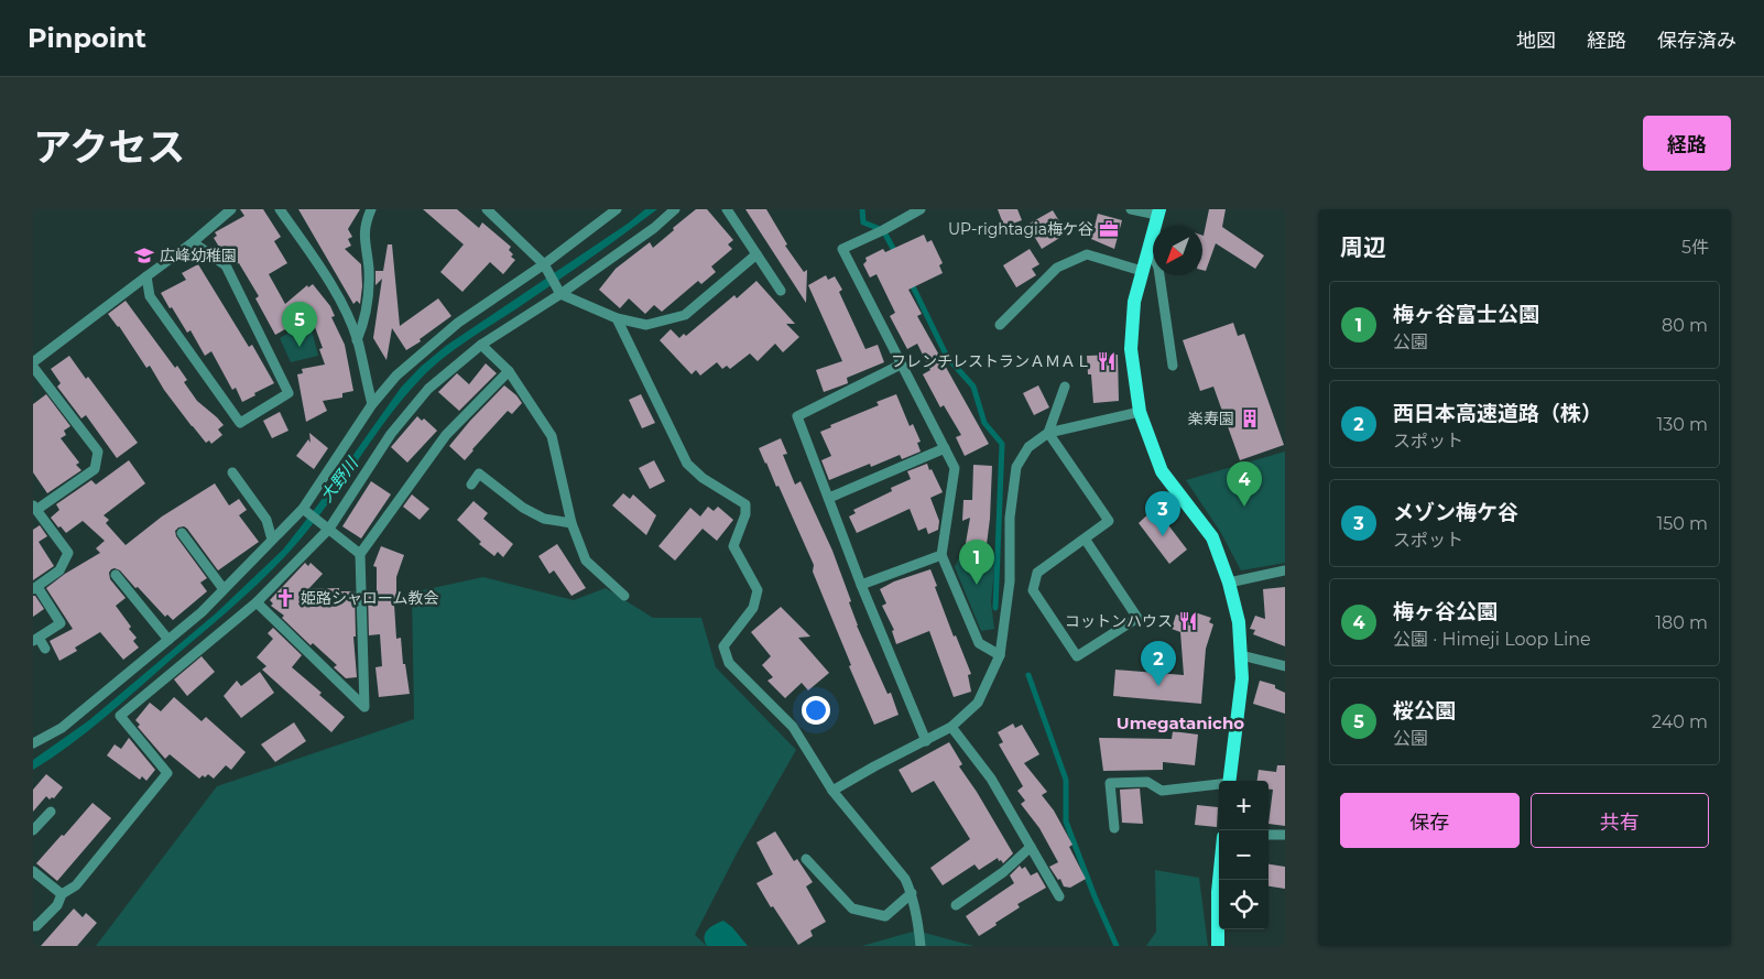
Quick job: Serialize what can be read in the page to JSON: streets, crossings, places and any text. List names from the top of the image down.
{
  "districts": ["Umegatanicho"],
  "water": ["大野川"],
  "places": {
    "office": ["UP-rightagia梅ケ谷"],
    "school or university": ["広峰幼稚園"],
    "restaurant": ["フレンチレストランＡＭＡＬ", "コットンハウス"],
    "building": ["楽寿園"],
    "church": ["姫路シャローム教会"]
  },
  "north": "bottom left",
  "page": {
    "header": "Pinpoint",
    "nav": ["地図", "経路", "保存済み"],
    "title": "アクセス",
    "buttons": [
      "経路",
      ["保存", "共有"]
    ],
    "heading": ["周辺", "5件"],
    "list": [
      {
        "mark": "1",
        "name": "梅ヶ谷富士公園",
        "note": "公園",
        "value": "80 m"
      },
      {
        "mark": "2",
        "name": "西日本高速道路（株）",
        "note": "スポット",
        "value": "130 m"
      },
      {
        "mark": "3",
        "name": "メゾン梅ケ谷",
        "note": "スポット",
        "value": "150 m"
      },
      {
        "mark": "4",
        "name": "梅ヶ谷公園",
        "note": "公園 · Himeji Loop Line",
        "value": "180 m"
      },
      {
        "mark": "5",
        "name": "桜公園",
        "note": "公園",
        "value": "240 m"
      }
    ],
    "pins": [
      "5",
      "4",
      "3",
      "1",
      "2"
    ],
    "map_buttons": ["+", "−"]
  }
}
